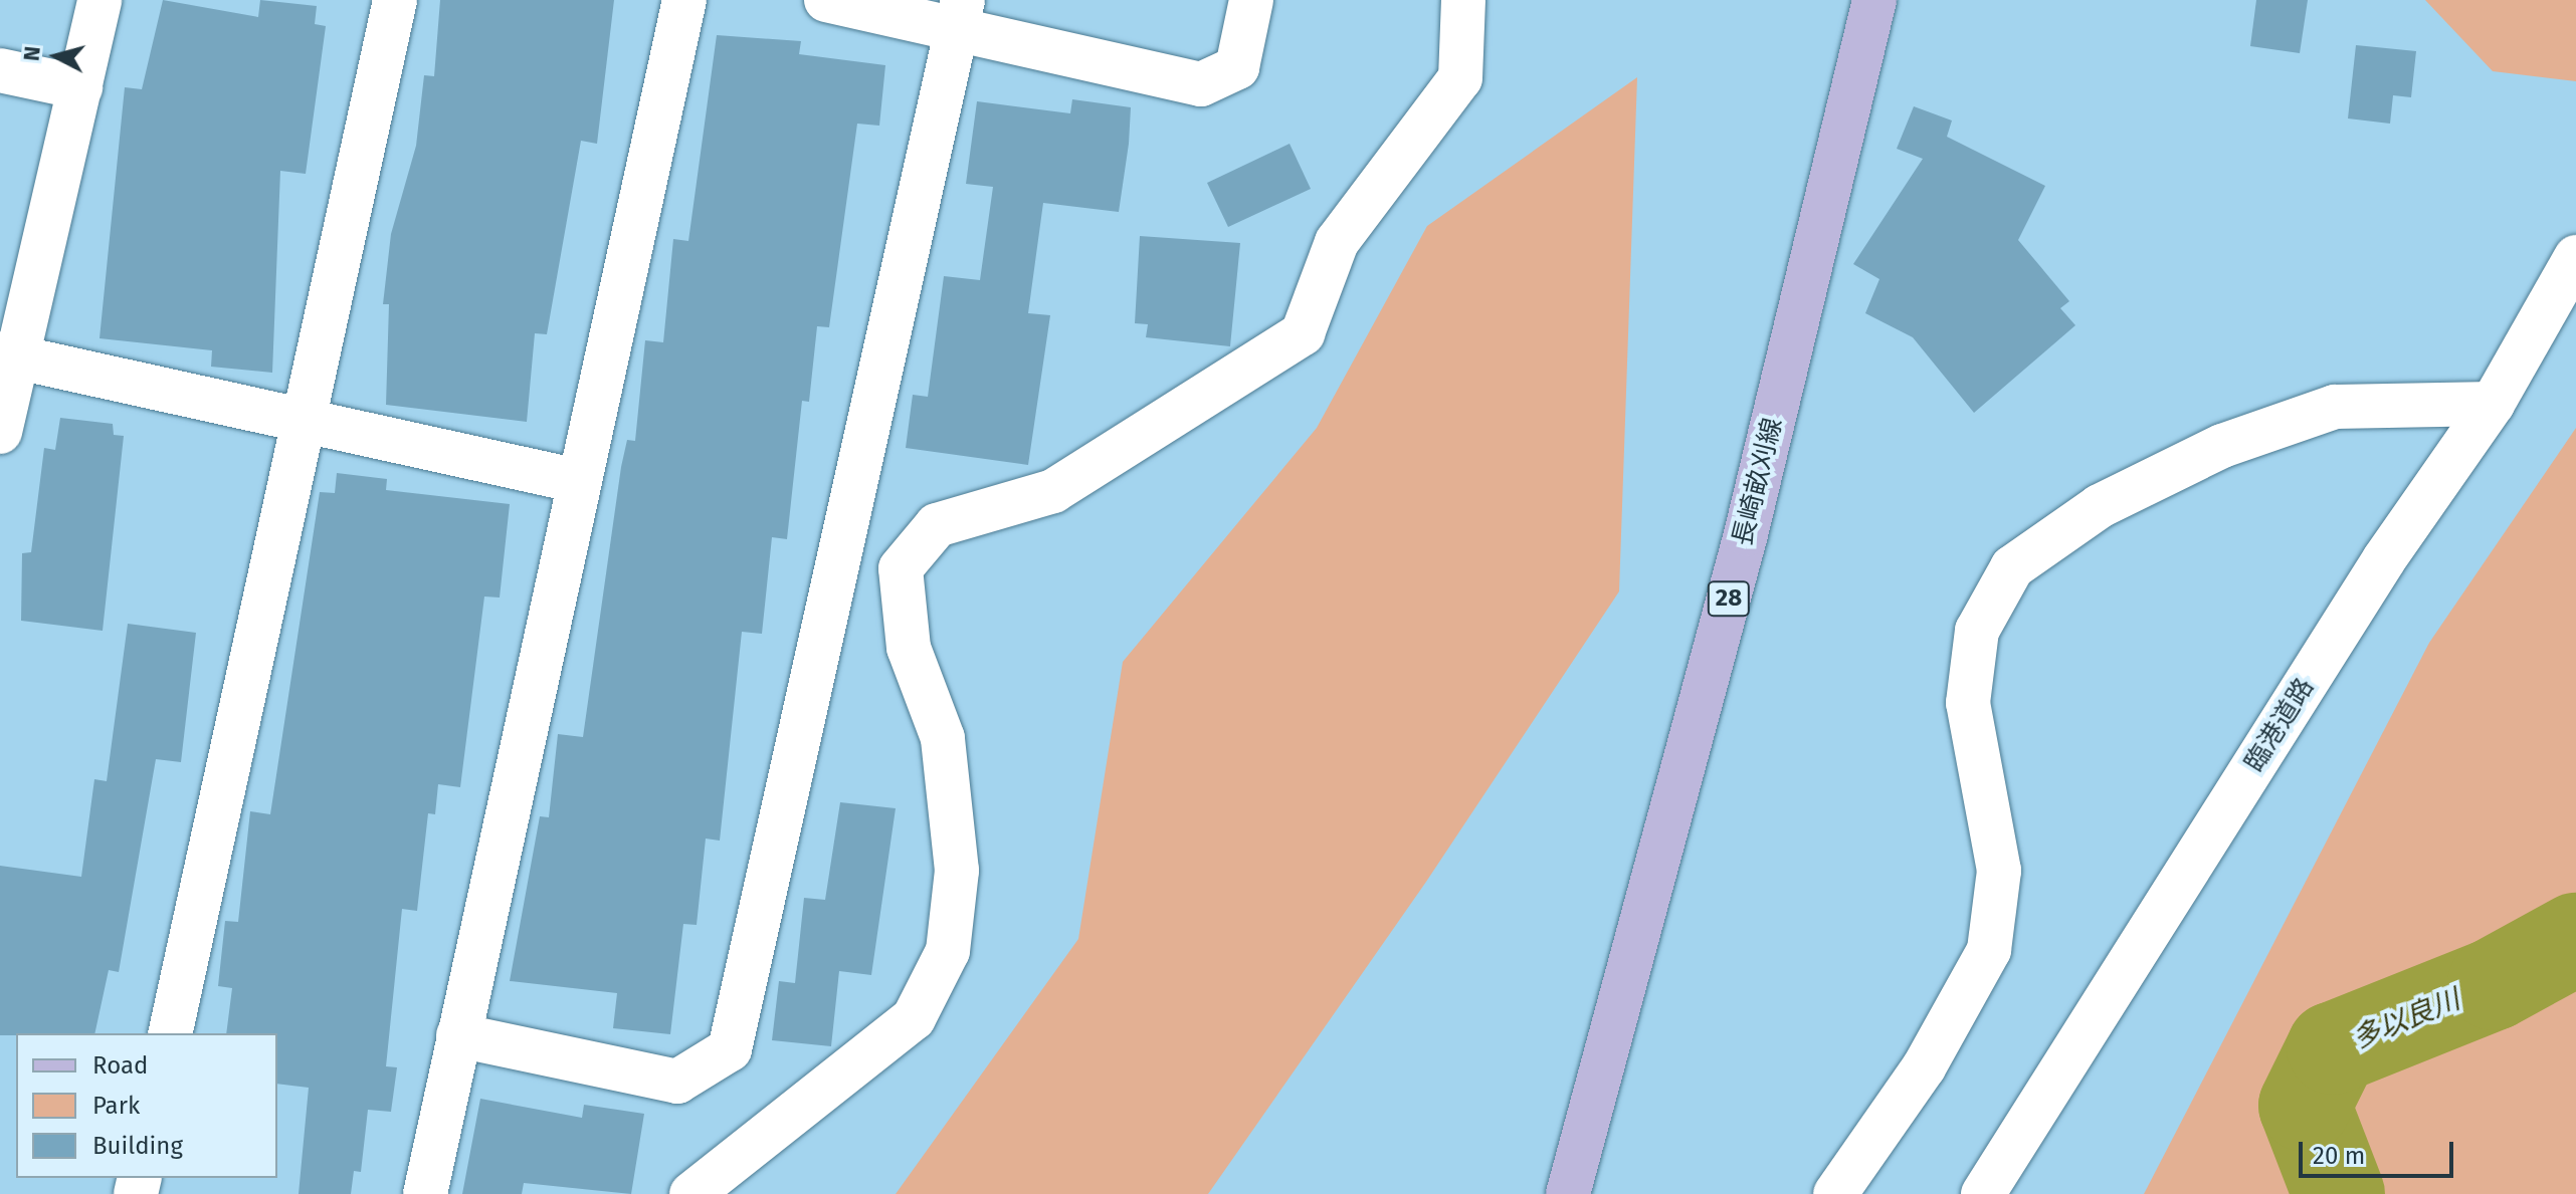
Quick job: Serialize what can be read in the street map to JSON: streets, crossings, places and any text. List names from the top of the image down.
{
  "streets": {
    "main road": ["長崎畝刈線", "28"],
    "street": ["臨港道路"]
  },
  "water": ["多以良川"],
  "legend": ["Road", "Park", "Building"],
  "scale_bar": "20 m",
  "north": "left"
}
